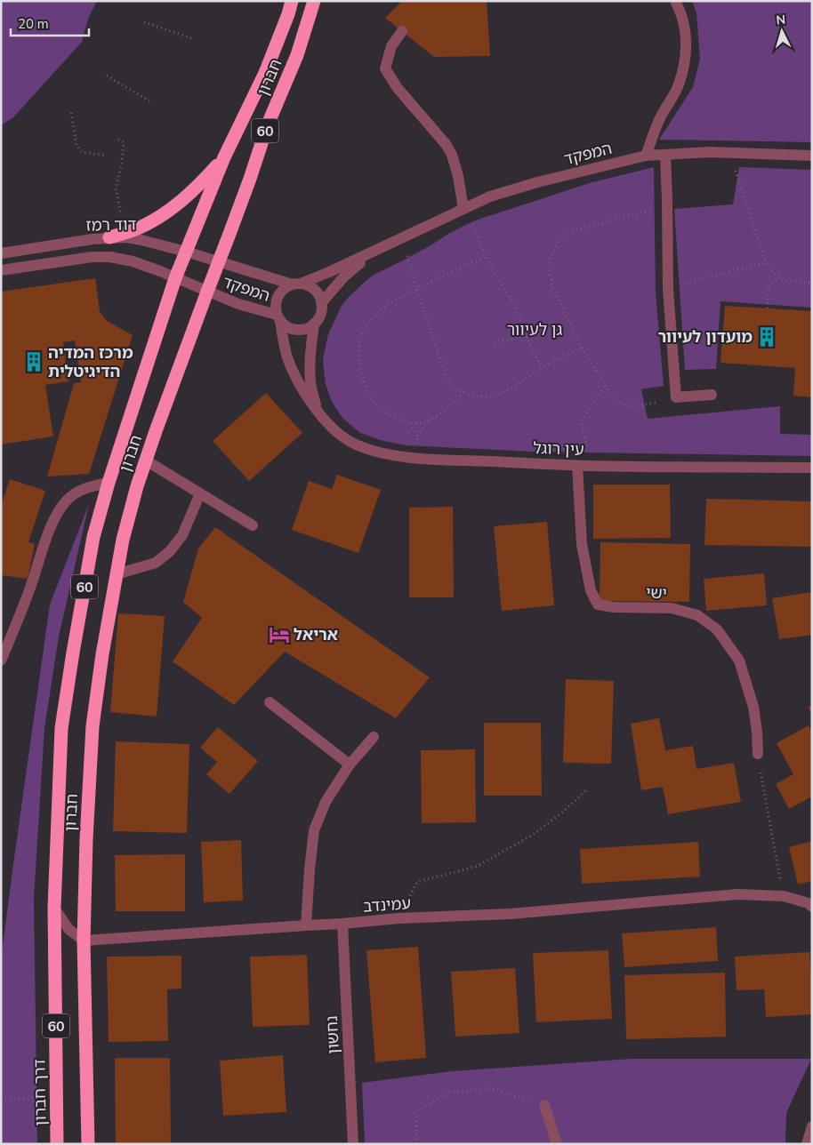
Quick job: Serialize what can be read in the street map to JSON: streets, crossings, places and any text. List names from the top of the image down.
{
  "streets": {
    "highway": ["חברון", "60", "דרך חברון"],
    "street": [
      "המפקד",
      "דוד רמז",
      "עין רוגל",
      "ישי",
      "עמינדב",
      "נחשון"
    ]
  },
  "crossings": [
    ["חברון", "60"],
    ["חברון", "המפקד"],
    ["חברון", "דוד רמז"],
    ["חברון", "עמינדב"],
    ["חברון", "דרך חברון"],
    ["60", "עמינדב"],
    ["המפקד", "דוד רמז"],
    ["המפקד", "עין רוגל"],
    ["עין רוגל", "ישי"],
    ["עמינדב", "נחשון"]
  ],
  "parks": ["גן לעיוור"],
  "places": {
    "building": ["מועדון לעיוור", "מרכז המדיה הדיגיטלית"],
    "hotel": ["אריאל"]
  },
  "scale_bar": "20 m",
  "north": "top"
}
